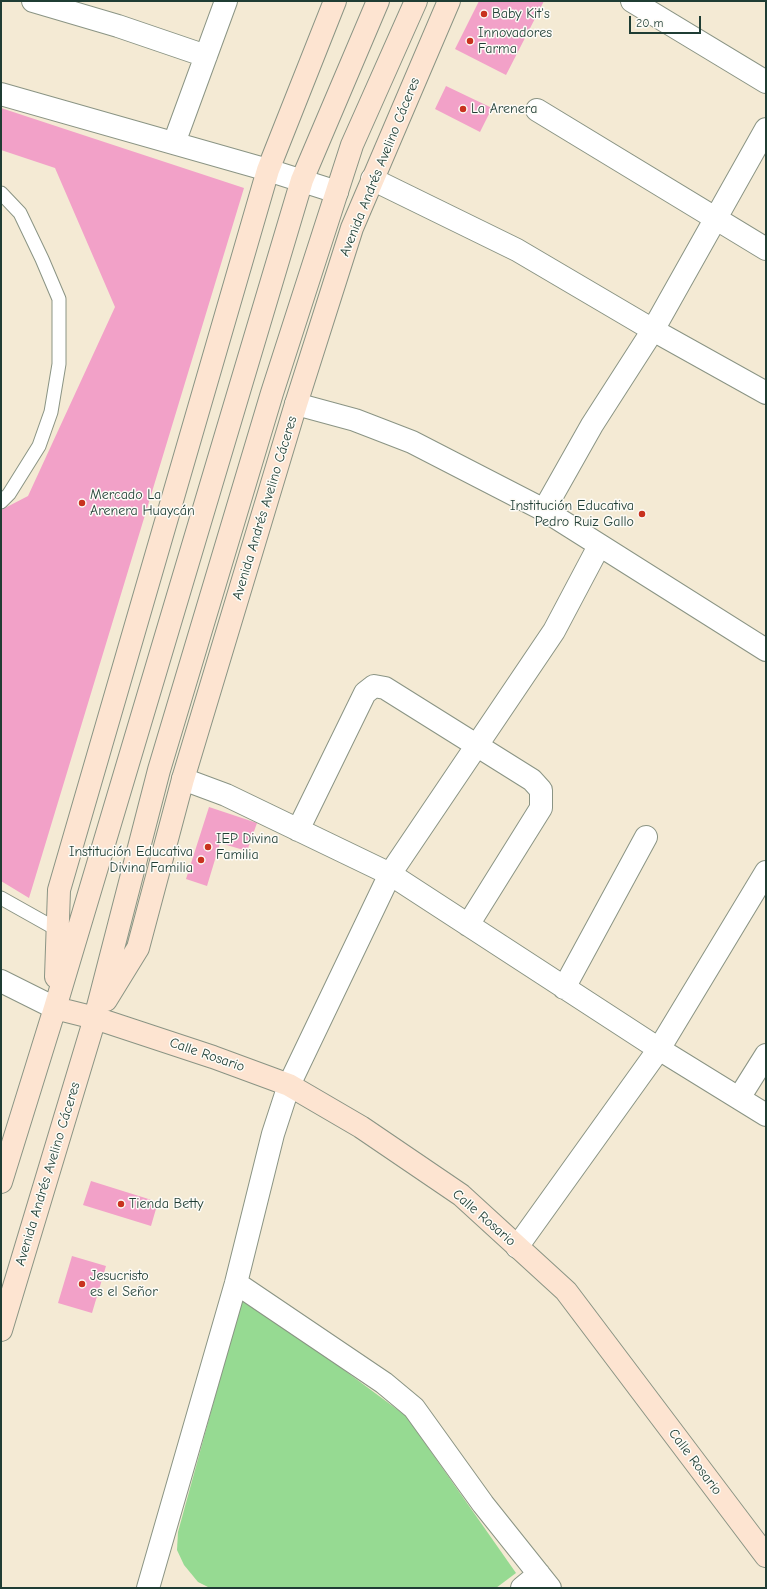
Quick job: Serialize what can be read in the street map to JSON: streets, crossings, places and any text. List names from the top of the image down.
{
  "streets": {
    "street": ["Avenida Andrés Avelino Cáceres", "Calle Rosario"]
  },
  "crossings": [
    ["Avenida Andrés Avelino Cáceres", "Calle Rosario"]
  ],
  "places": [
    "Baby Kit's",
    "Innovadores Farma",
    "La Arenera",
    "Mercado La Arenera Huaycán",
    "Institución Educativa Pedro Ruiz Gallo",
    "IEP Divina Familia",
    "Institución Educativa Divina Familia",
    "Tienda Betty",
    "Jesucristo es el Señor"
  ],
  "scale_bar": "20 m"
}
